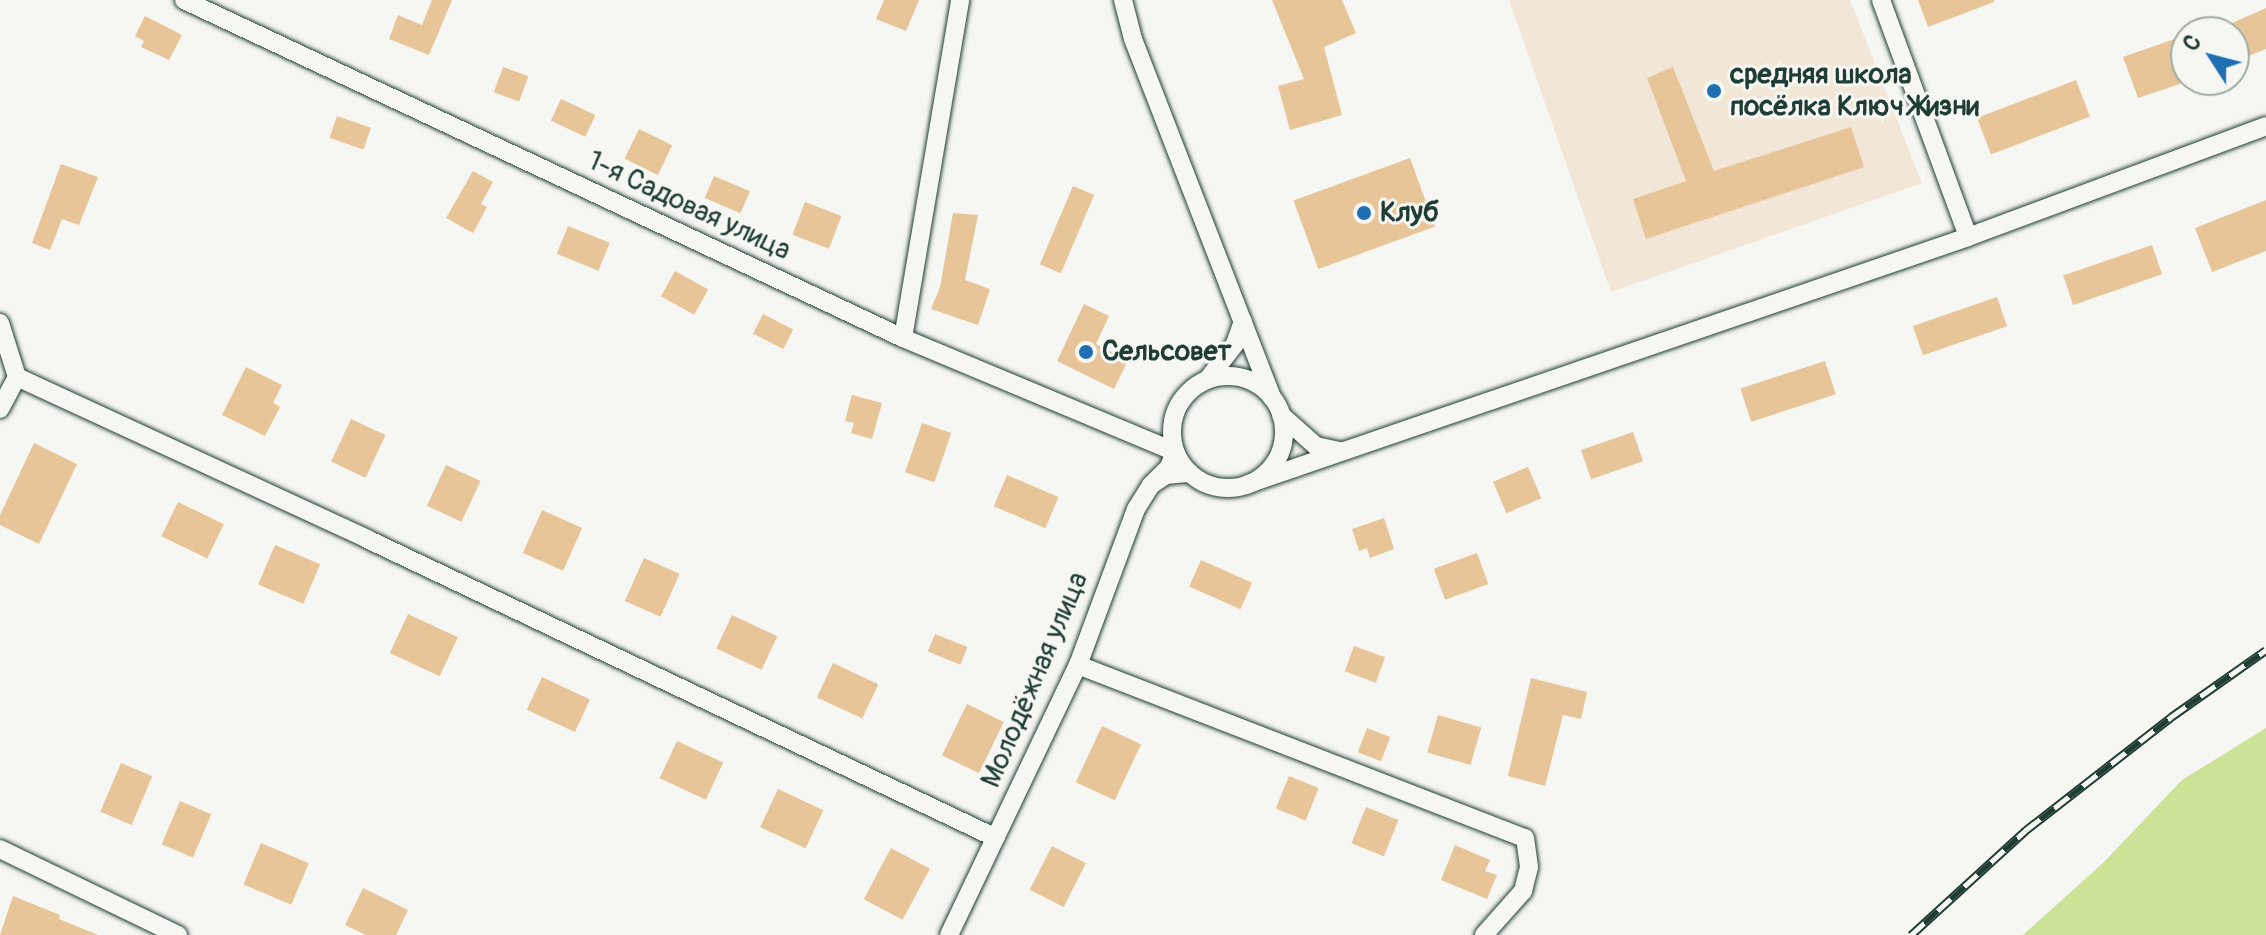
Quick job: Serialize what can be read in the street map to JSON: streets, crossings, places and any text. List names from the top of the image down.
{
  "streets": {
    "street": ["1-я Садовая улица", "Молодёжная улица"]
  },
  "crossings": [
    ["1-я Садовая улица", "Молодёжная улица"]
  ],
  "places": ["средняя школа посёлка Ключ Жизни", "Клуб", "Сельсовет"],
  "north": "top left"
}
